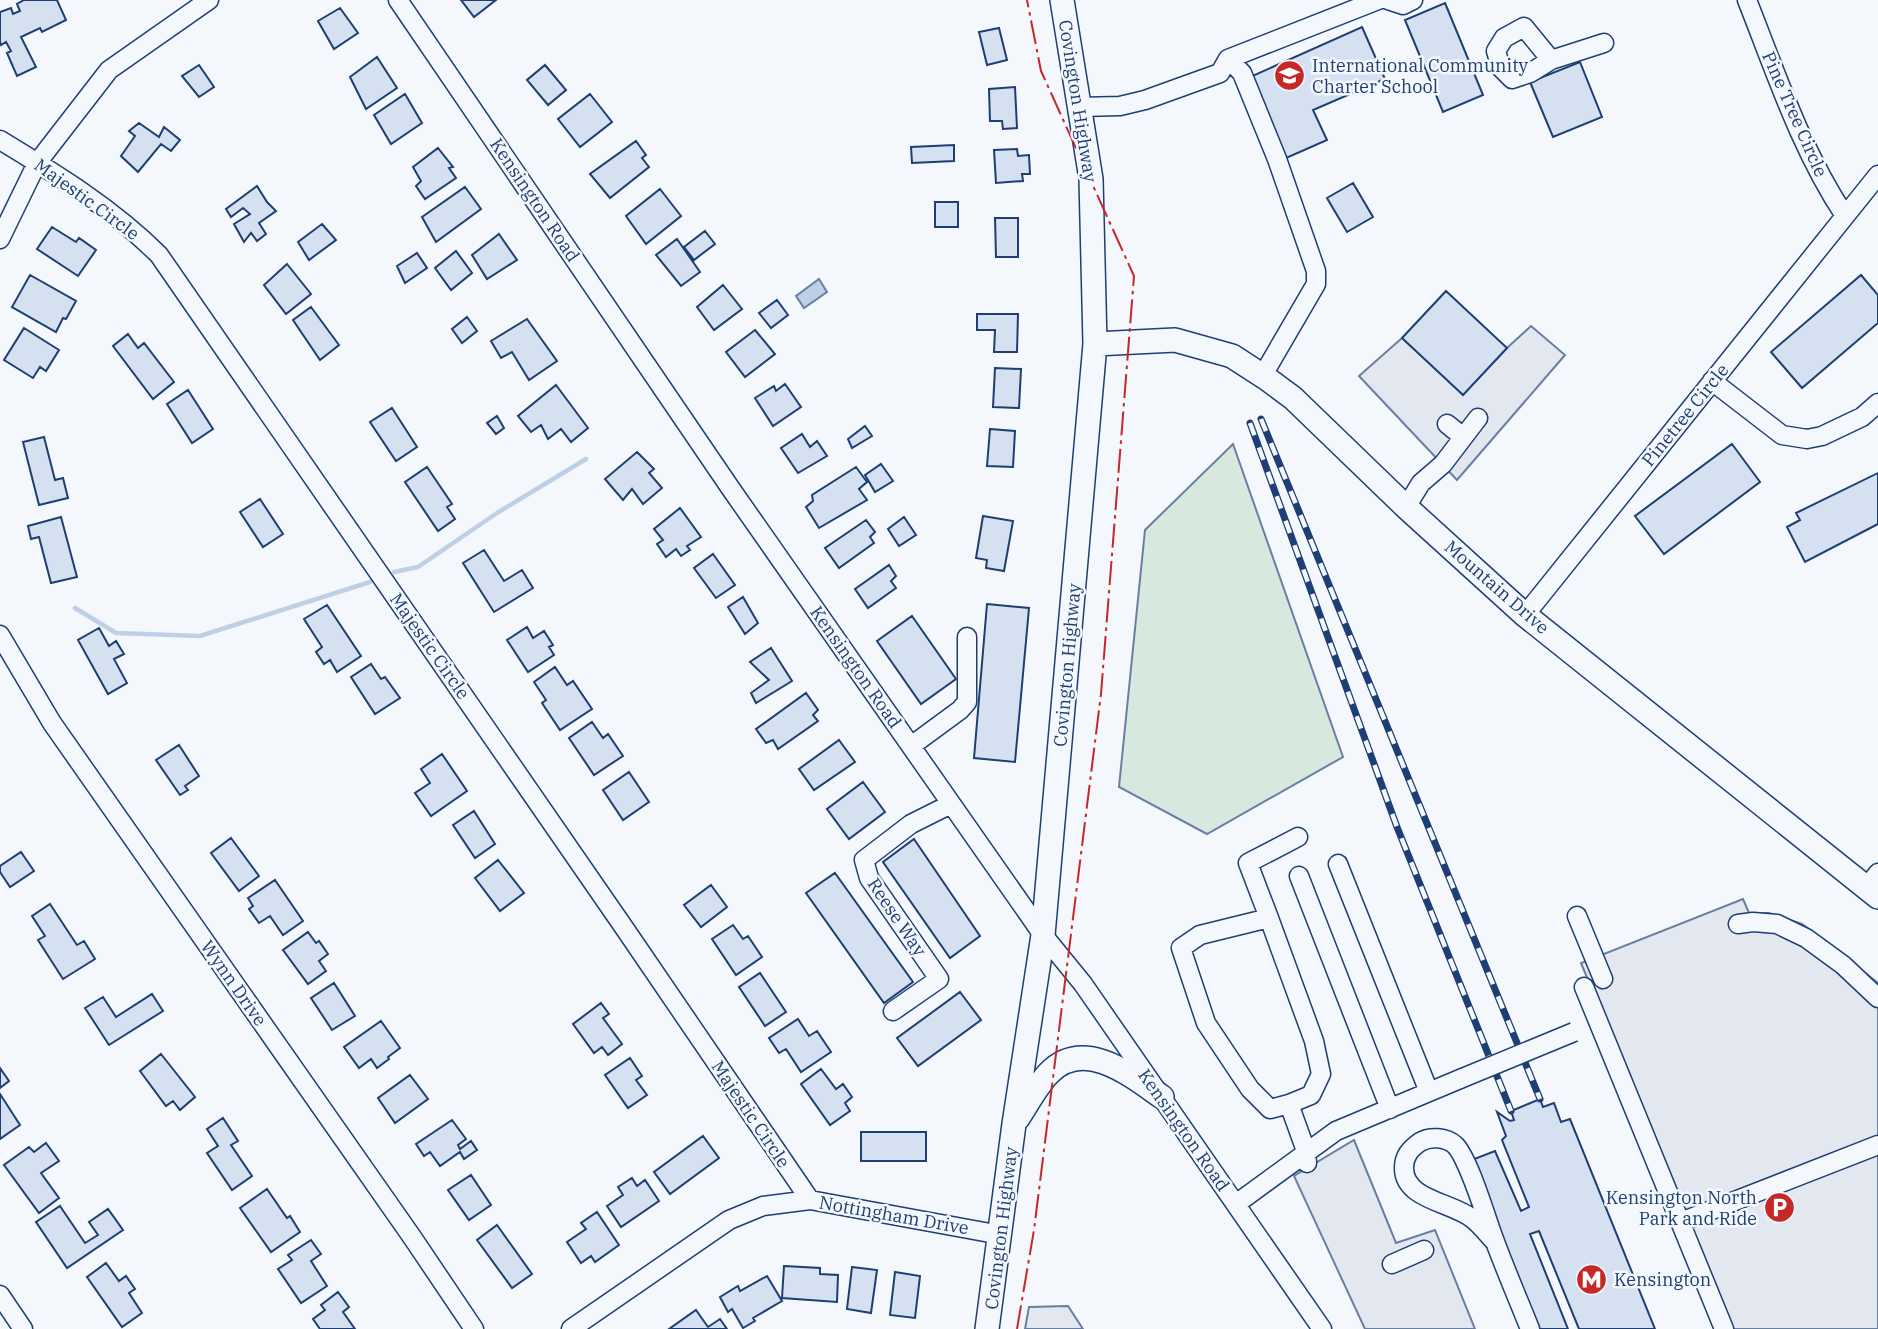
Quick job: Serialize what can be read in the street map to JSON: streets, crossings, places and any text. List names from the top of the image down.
{
  "streets": {
    "main road": ["Covington Highway", "Mountain Drive"],
    "street": [
      "Pine Tree Circle",
      "Majestic Circle",
      "Kensington Road",
      "Pinetree Circle",
      "Reese Way",
      "Wynn Drive",
      "Nottingham Drive"
    ]
  },
  "crossings": [
    ["Covington Highway", "Kensington Road"],
    ["Covington Highway", "Mountain Drive"],
    ["Covington Highway", "Nottingham Drive"],
    ["Pine Tree Circle", "Pinetree Circle"],
    ["Majestic Circle", "Nottingham Drive"],
    ["Kensington Road", "Reese Way"],
    ["Pinetree Circle", "Mountain Drive"]
  ],
  "places": {
    "school or university": ["International Community Charter School"],
    "parking": ["Kensington North Park and Ride"],
    "metro station": ["Kensington"]
  }
}
